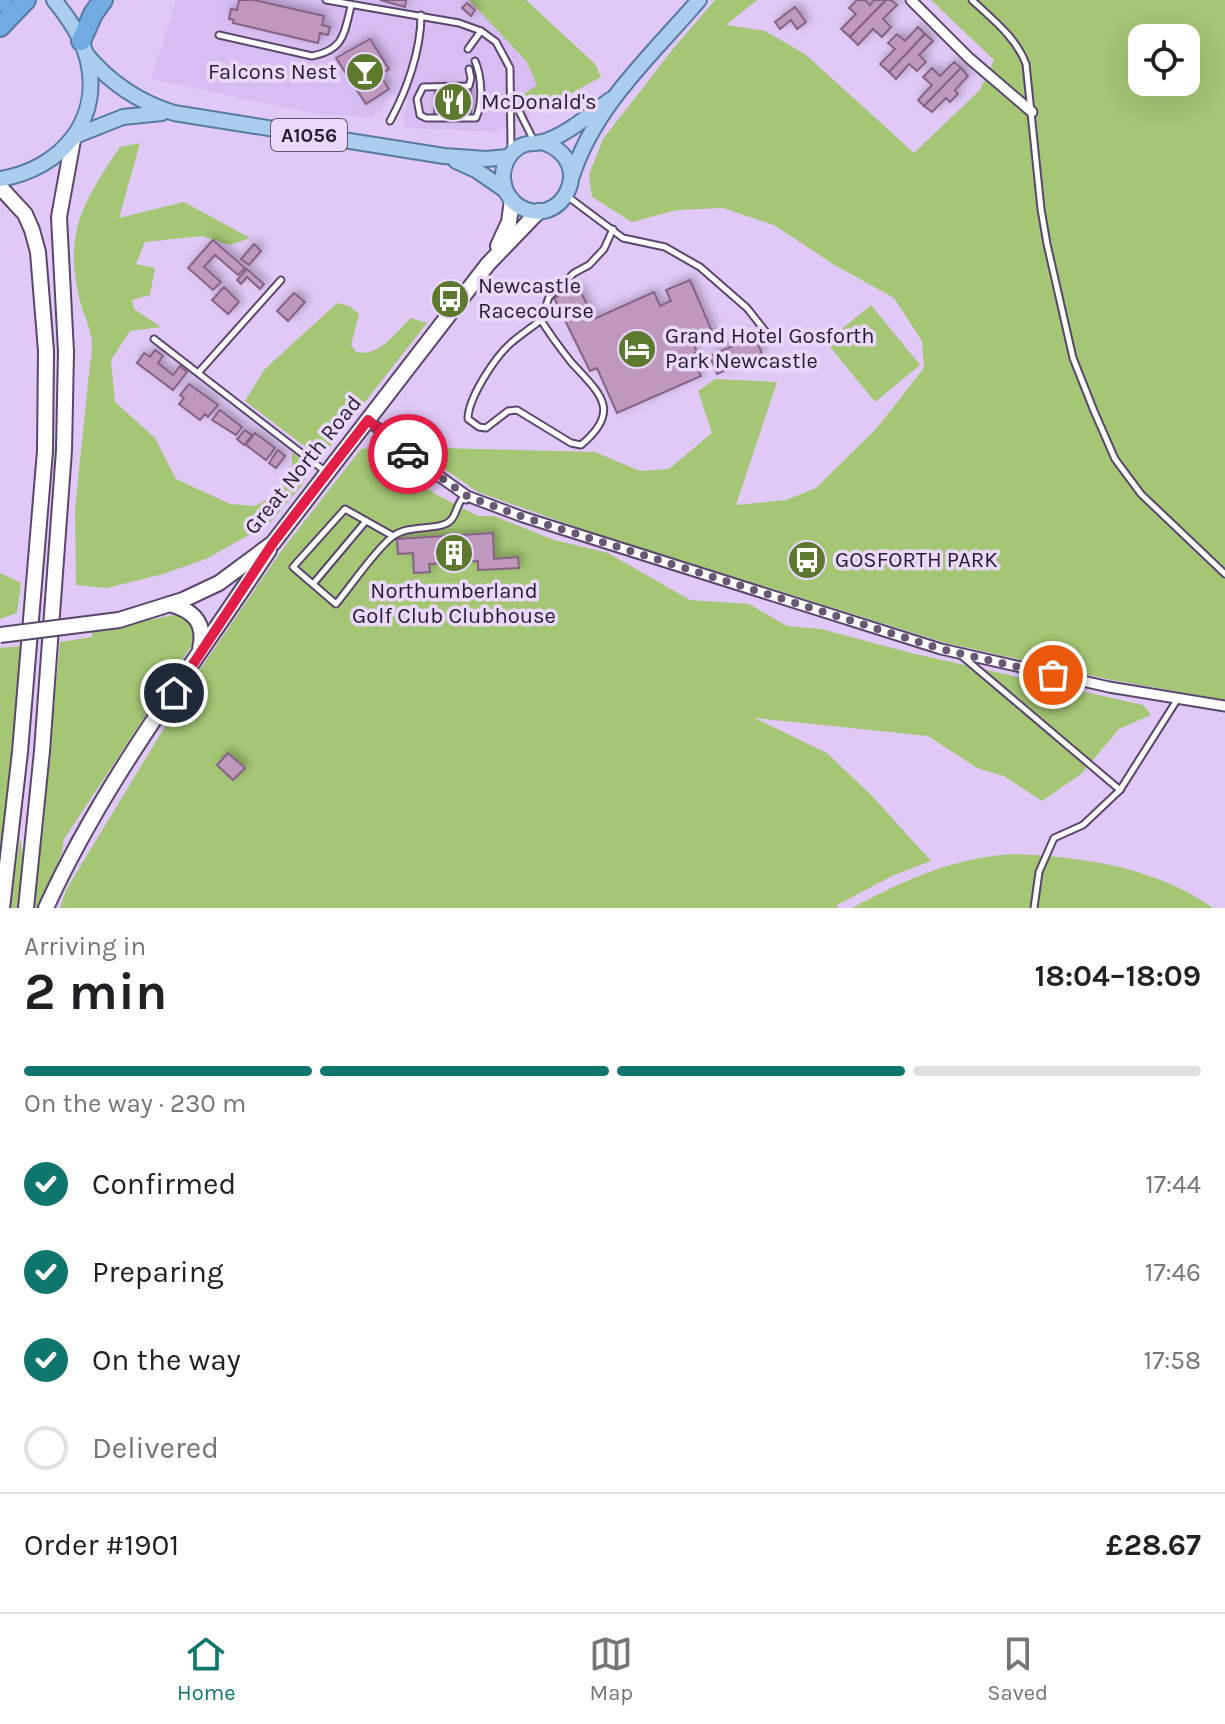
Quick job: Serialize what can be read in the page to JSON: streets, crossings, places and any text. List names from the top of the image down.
{
  "streets": {
    "main road": ["A1056", "Great North Road"]
  },
  "crossings": [
    ["A1056", "Great North Road"]
  ],
  "places": {
    "bar": ["Falcons Nest"],
    "restaurant": ["McDonald's"],
    "bus stop": ["Newcastle Racecourse", "GOSFORTH PARK"],
    "hotel": ["Grand Hotel Gosforth Park Newcastle"],
    "building": ["Northumberland Golf Club Clubhouse"]
  },
  "page": {
    "heading": ["2 min", "Arriving in", "18:04–18:09"],
    "panel": ["Order #1901", "£28.67"],
    "bar": "On the way · 230 m",
    "list": [
      ["Confirmed", "17:44"],
      ["Preparing", "17:46"],
      ["On the way", "17:58"],
      "Delivered"
    ],
    "tabs": ["Home", "Map", "Saved"]
  }
}
